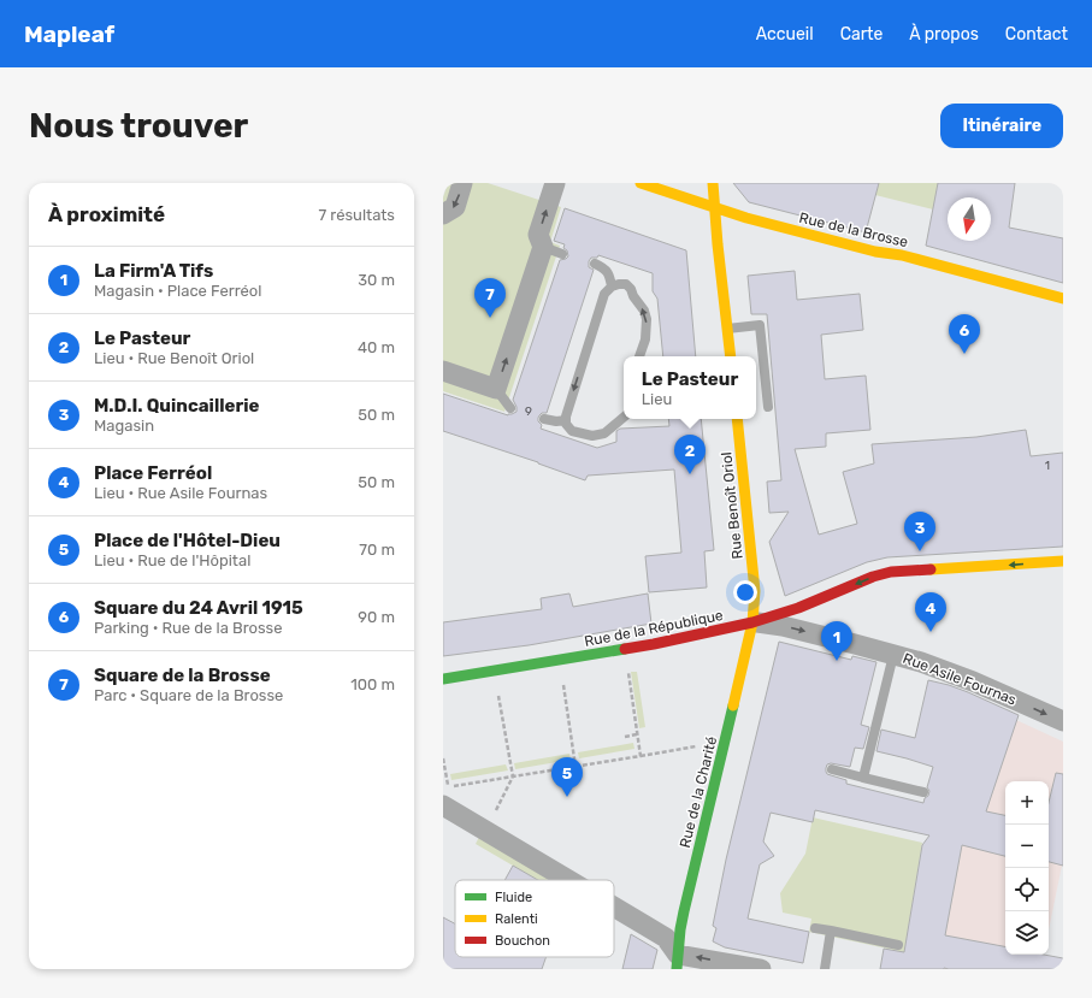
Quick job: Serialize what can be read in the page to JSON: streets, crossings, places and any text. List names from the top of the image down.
{
  "streets": {
    "street": [
      "Rue de la Brosse",
      "Rue Benoît Oriol",
      "Rue de la République",
      "Rue Asile Fournas",
      "Rue de la Charité"
    ]
  },
  "crossings": [
    ["Rue Benoît Oriol", "Rue de la République"],
    ["Rue Benoît Oriol", "Rue Asile Fournas"],
    ["Rue Benoît Oriol", "Rue de la Charité"],
    ["Rue de la République", "Rue Asile Fournas"],
    ["Rue de la République", "Rue de la Charité"],
    ["Rue Asile Fournas", "Rue de la Charité"]
  ],
  "one_way": ["Rue de la République", "Rue Asile Fournas"],
  "house_numbers": ["9", "1"],
  "legend": ["Fluide", "Ralenti", "Bouchon"],
  "north": "bottom",
  "page": {
    "header": "Mapleaf",
    "nav": [
      "Accueil",
      "Carte",
      "À propos",
      "Contact"
    ],
    "buttons": "Itinéraire",
    "title": "Nous trouver",
    "heading": ["À proximité", "7 résultats"],
    "list": [
      {
        "mark": "1",
        "name": "La Firm'A Tifs",
        "note": "Magasin · Place Ferréol",
        "value": "30 m"
      },
      {
        "mark": "2",
        "name": "Le Pasteur",
        "note": "Lieu · Rue Benoît Oriol",
        "value": "40 m"
      },
      {
        "mark": "3",
        "name": "M.D.I. Quincaillerie",
        "note": "Magasin",
        "value": "50 m"
      },
      {
        "mark": "4",
        "name": "Place Ferréol",
        "note": "Lieu · Rue Asile Fournas",
        "value": "50 m"
      },
      {
        "mark": "5",
        "name": "Place de l'Hôtel-Dieu",
        "note": "Lieu · Rue de l'Hôpital",
        "value": "70 m"
      },
      {
        "mark": "6",
        "name": "Square du 24 Avril 1915",
        "note": "Parking · Rue de la Brosse",
        "value": "90 m"
      },
      {
        "mark": "7",
        "name": "Square de la Brosse",
        "note": "Parc · Square de la Brosse",
        "value": "100 m"
      }
    ],
    "pins": [
      "7",
      "6",
      "2",
      "3",
      "4",
      "1",
      "5"
    ],
    "popup": ["Le Pasteur", "Lieu"],
    "map_buttons": ["+", "−"]
  }
}
